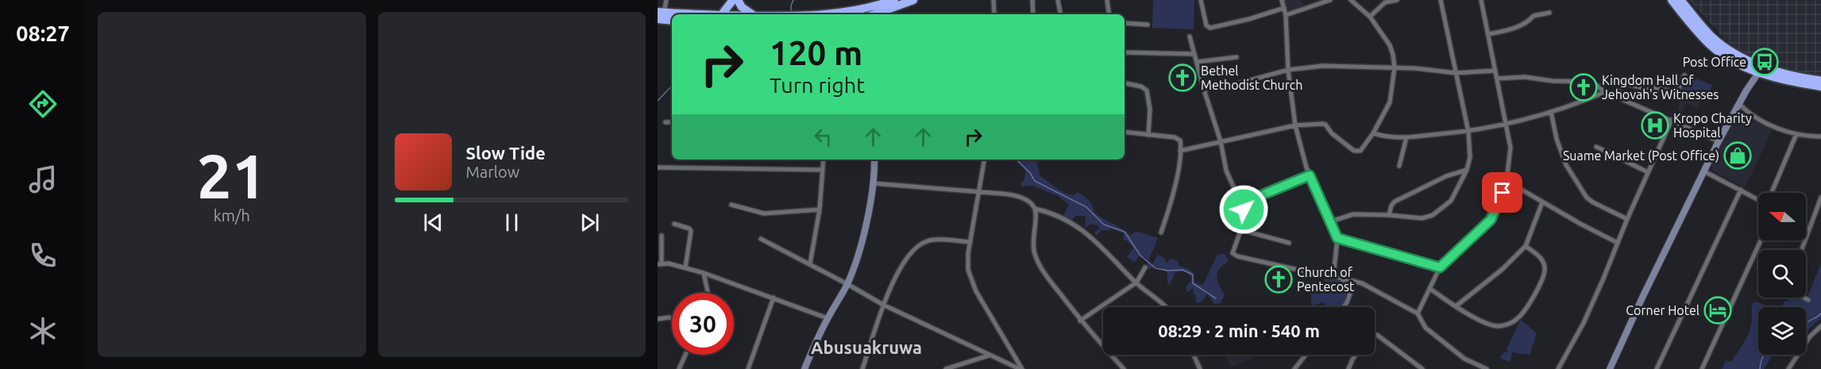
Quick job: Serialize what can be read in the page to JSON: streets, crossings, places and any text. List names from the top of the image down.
{
  "districts": ["Abusuakruwa"],
  "places": {
    "bus stop": ["Post Office"],
    "church": ["Bethel Methodist Church", "Kingdom Hall of Jehovah's Witnesses", "Church of Pentecost"],
    "hospital": ["Kropo Charity Hospital"],
    "shop": ["Suame Market (Post Office)"],
    "hotel": ["Corner Hotel"]
  },
  "north": "left",
  "page": {
    "tabs": "08:27",
    "tile": ["21", "km/h"],
    "turn": ["120 m", "Turn right"],
    "song": ["Slow Tide", "Marlow"],
    "limit": "30",
    "trip": "08:29 · 2 min · 540 m"
  }
}
